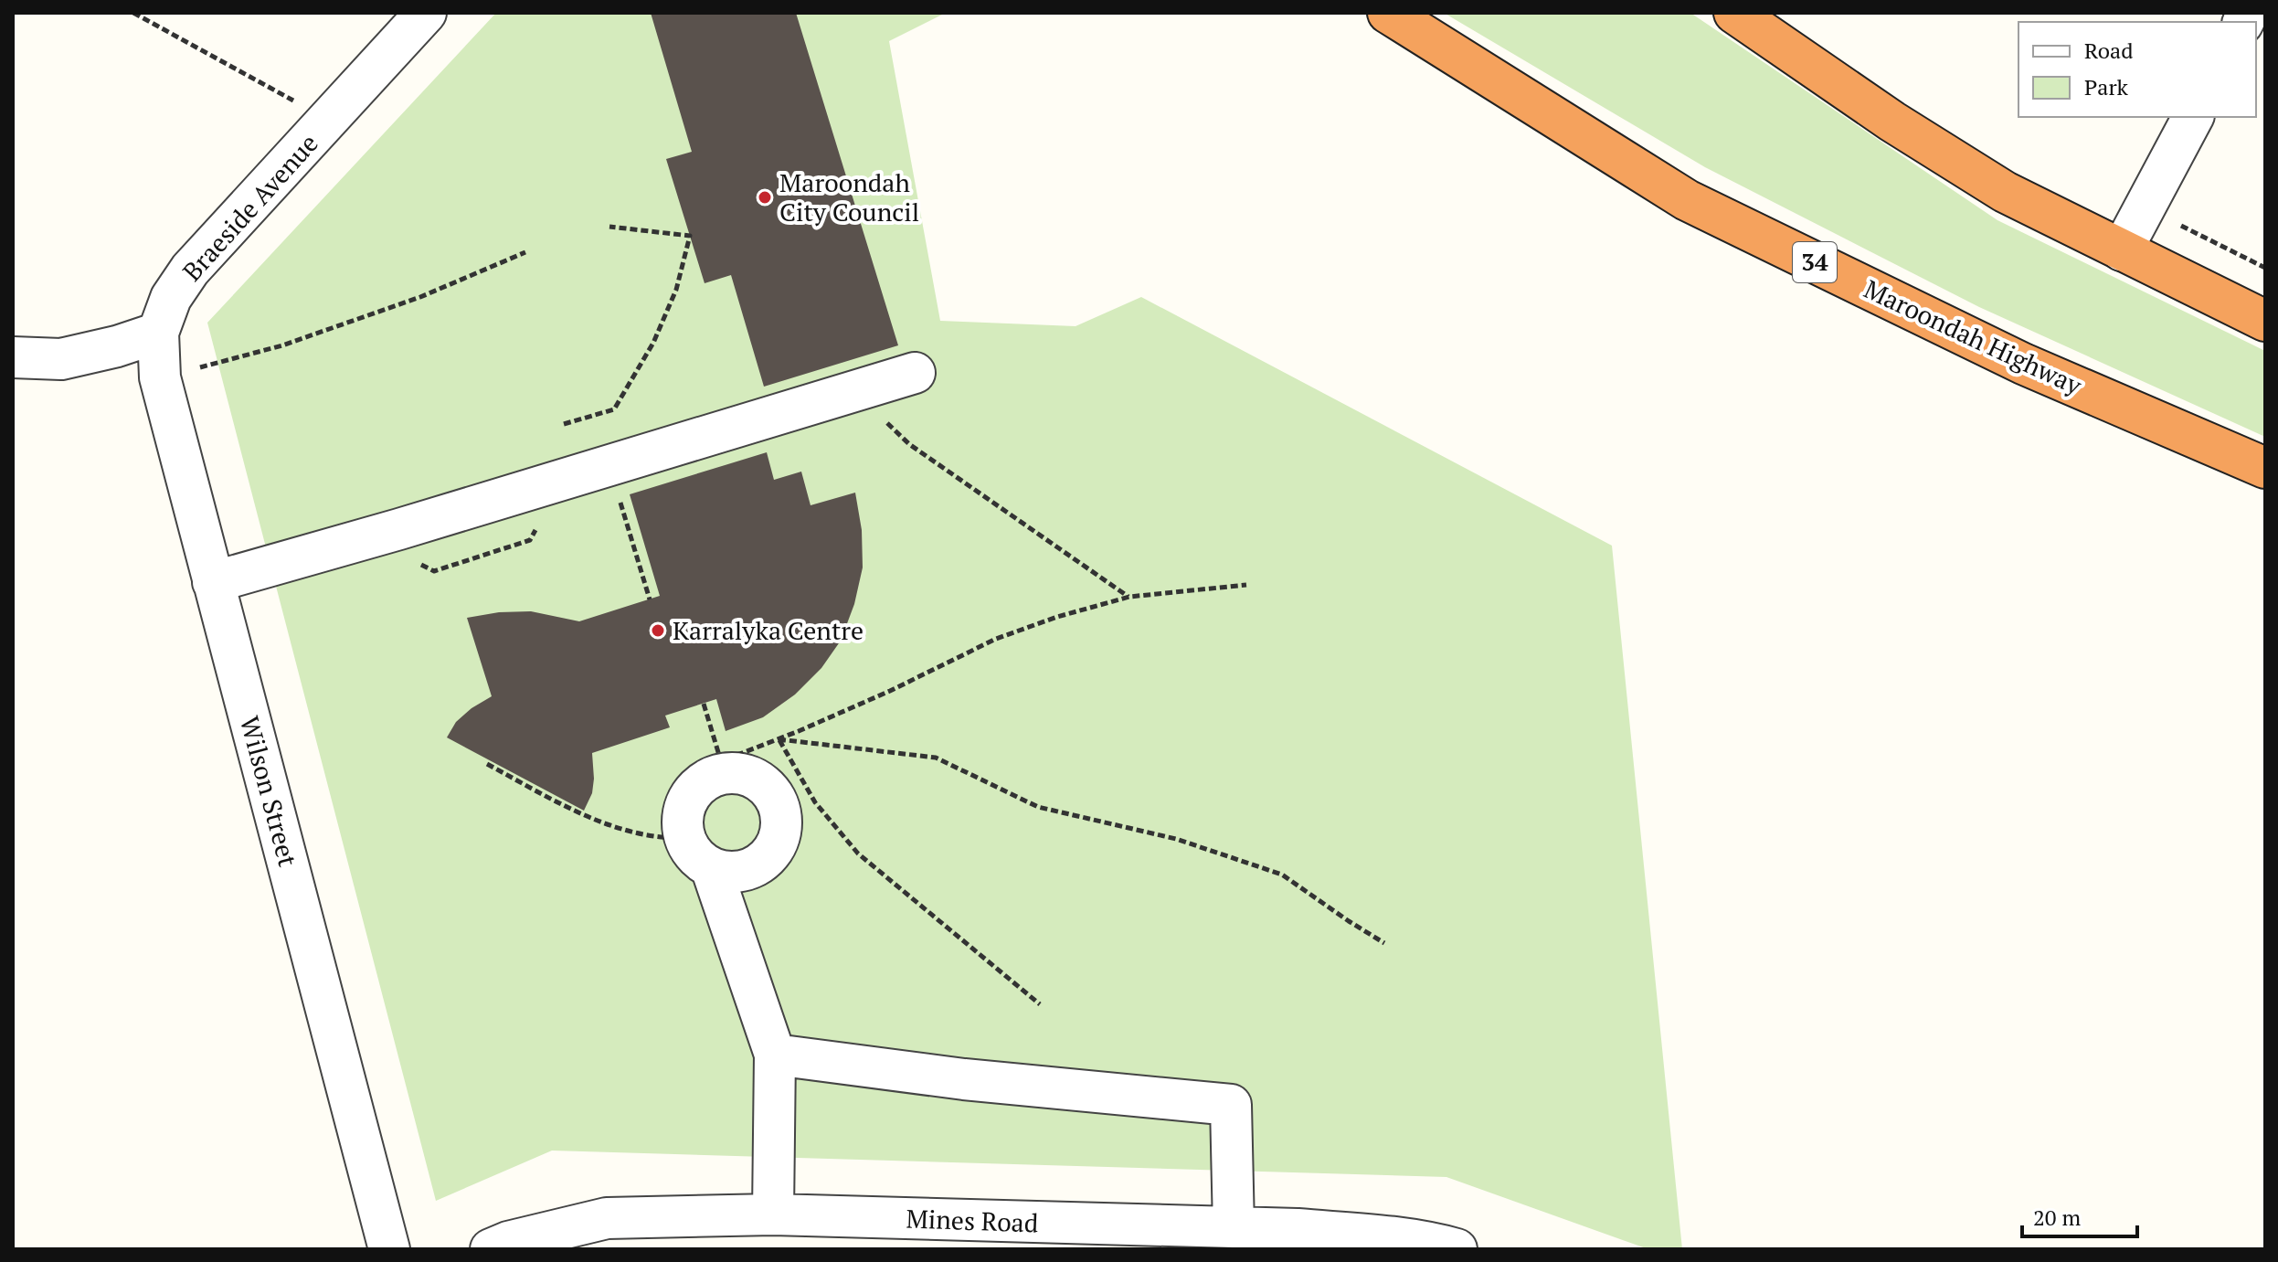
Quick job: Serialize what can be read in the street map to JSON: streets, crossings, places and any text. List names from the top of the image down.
{
  "streets": {
    "highway": ["34", "Maroondah Highway"],
    "street": ["Braeside Avenue", "Wilson Street", "Mines Road"]
  },
  "crossings": [
    ["Braeside Avenue", "Wilson Street"]
  ],
  "places": ["Maroondah City Council", "Karralyka Centre"],
  "legend": ["Road", "Park"],
  "scale_bar": "20 m"
}
